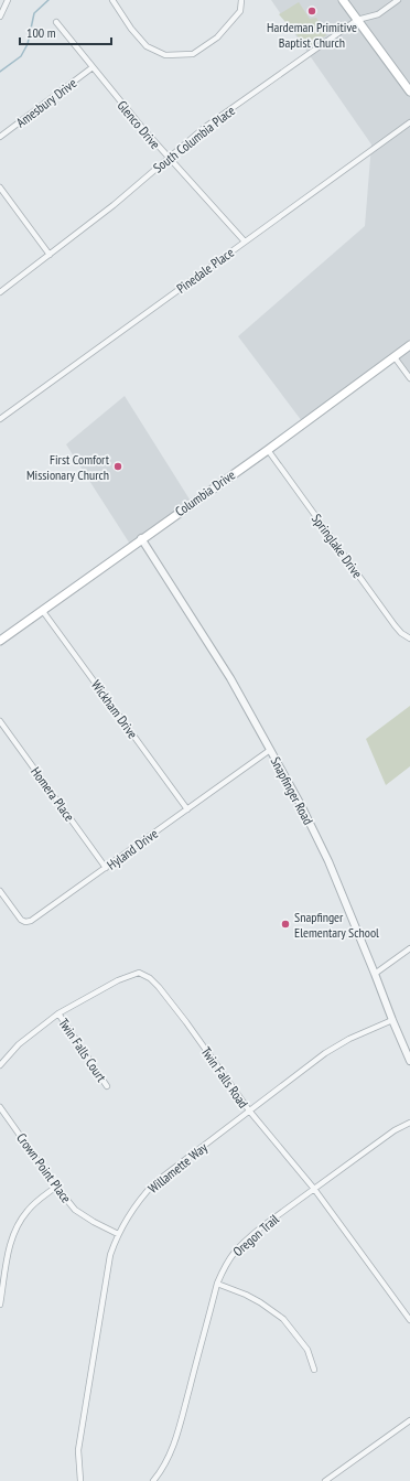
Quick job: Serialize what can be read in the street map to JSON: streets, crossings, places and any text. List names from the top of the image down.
{
  "streets": {
    "main road": ["Columbia Drive"],
    "street": [
      "Amesbury Drive",
      "Glenco Drive",
      "South Columbia Place",
      "Pinedale Place",
      "Springlake Drive",
      "Wickham Drive",
      "Snapfinger Road",
      "Homera Place",
      "Hyland Drive",
      "Twin Falls Court",
      "Twin Falls Road",
      "Crown Point Place",
      "Willamette Way",
      "Oregon Trail"
    ]
  },
  "crossings": [
    ["Amesbury Drive", "Glenco Drive"],
    ["Glenco Drive", "South Columbia Place"],
    ["Glenco Drive", "Pinedale Place"],
    ["Columbia Drive", "Springlake Drive"],
    ["Columbia Drive", "Wickham Drive"],
    ["Columbia Drive", "Snapfinger Road"],
    ["Wickham Drive", "Hyland Drive"],
    ["Snapfinger Road", "Hyland Drive"],
    ["Snapfinger Road", "Willamette Way"],
    ["Homera Place", "Hyland Drive"],
    ["Twin Falls Court", "Twin Falls Road"],
    ["Twin Falls Road", "Willamette Way"],
    ["Twin Falls Road", "Oregon Trail"],
    ["Crown Point Place", "Willamette Way"]
  ],
  "places": ["Hardeman Primitive Baptist Church", "First Comfort Missionary Church", "Snapfinger Elementary School"],
  "scale_bar": "100 m"
}
